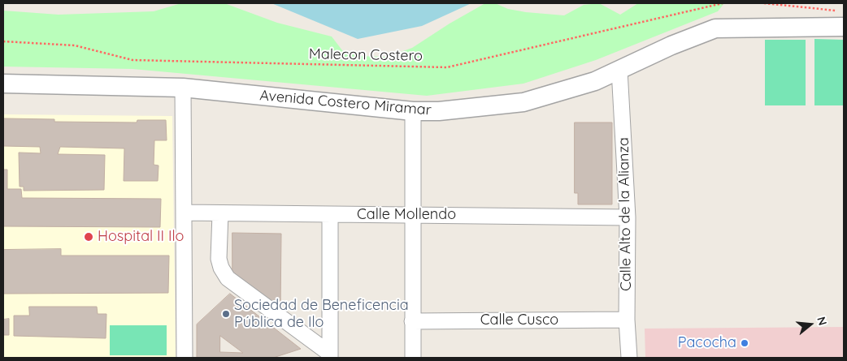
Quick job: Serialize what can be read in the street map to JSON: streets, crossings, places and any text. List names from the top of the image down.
{
  "streets": {
    "street": [
      "Avenida Costero Miramar",
      "Calle Alto de la Alianza",
      "Calle Mollendo",
      "Calle Cusco"
    ],
    "path": ["Malecon Costero"]
  },
  "crossings": [
    ["Avenida Costero Miramar", "Calle Alto de la Alianza"],
    ["Calle Alto de la Alianza", "Calle Mollendo"],
    ["Calle Alto de la Alianza", "Calle Cusco"]
  ],
  "places": ["Hospital II Ilo", "Sociedad de Beneficencia Pública de Ilo", "Pacocha"],
  "north": "right"
}
